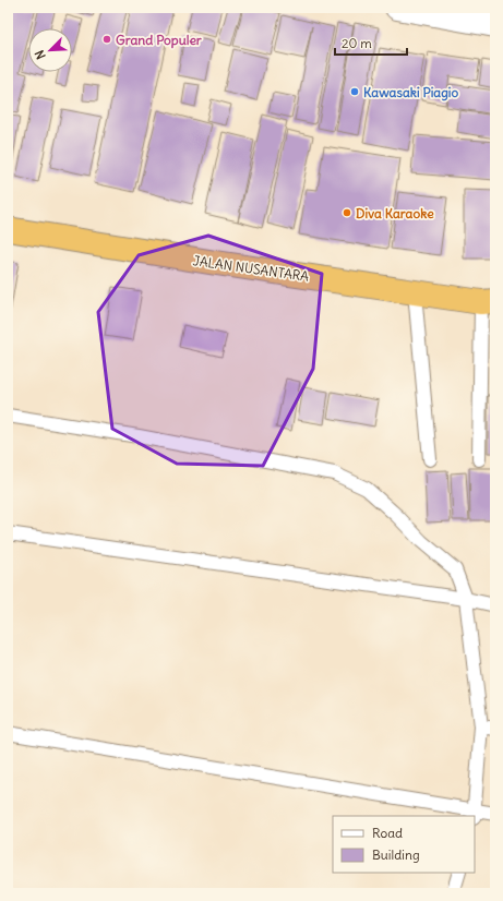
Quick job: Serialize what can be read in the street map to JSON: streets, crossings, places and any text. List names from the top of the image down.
{
  "streets": {
    "highway": ["JALAN NUSANTARA"]
  },
  "places": ["Grand Populer", "Kawasaki Piagio", "Diva Karaoke"],
  "legend": ["Road", "Building"],
  "scale_bar": "20 m",
  "north": "bottom left"
}
